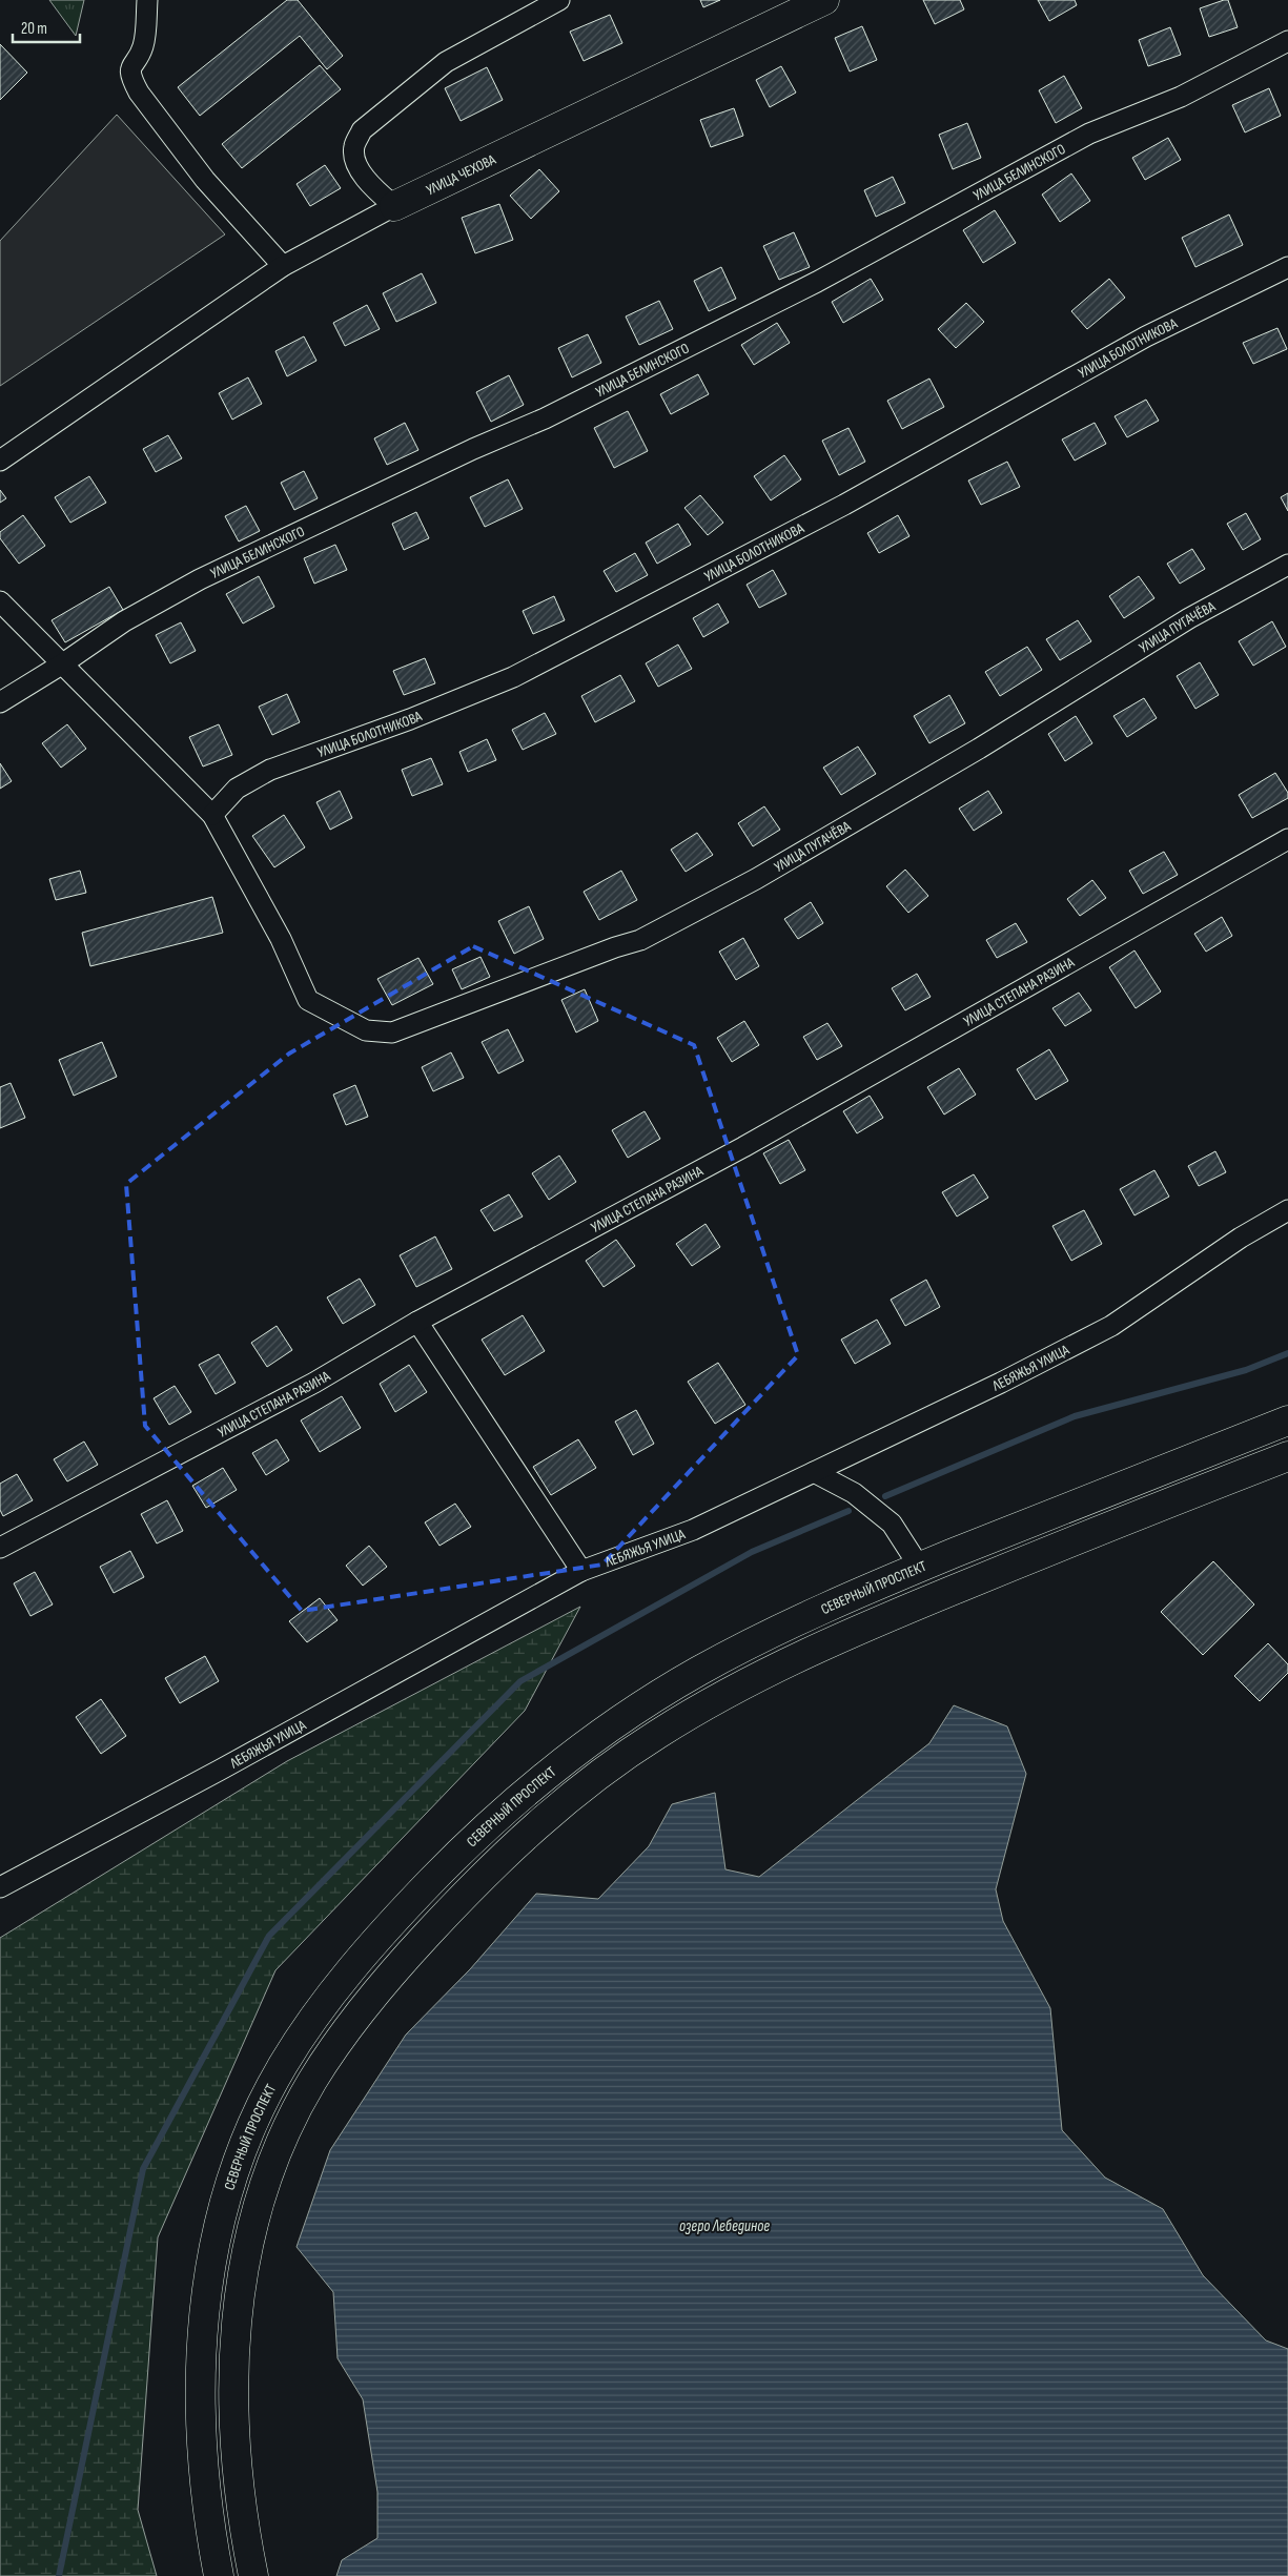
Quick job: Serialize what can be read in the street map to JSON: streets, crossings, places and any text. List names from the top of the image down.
{
  "streets": {
    "main road": ["УЛИЦА ЧЕХОВА", "СЕВЕРНЫЙ ПРОСПЕКТ"],
    "street": [
      "УЛИЦА БЕЛИНСКОГО",
      "УЛИЦА БОЛОТНИКОВА",
      "УЛИЦА ПУГАЧЁВА",
      "УЛИЦА СТЕПАНА РАЗИНА",
      "ЛЕБЯЖЬЯ УЛИЦА"
    ]
  },
  "crossings": [
    ["УЛИЦА БОЛОТНИКОВА", "УЛИЦА ПУГАЧЁВА"]
  ],
  "water": ["озеро Лебединое"],
  "scale_bar": "20 m"
}
